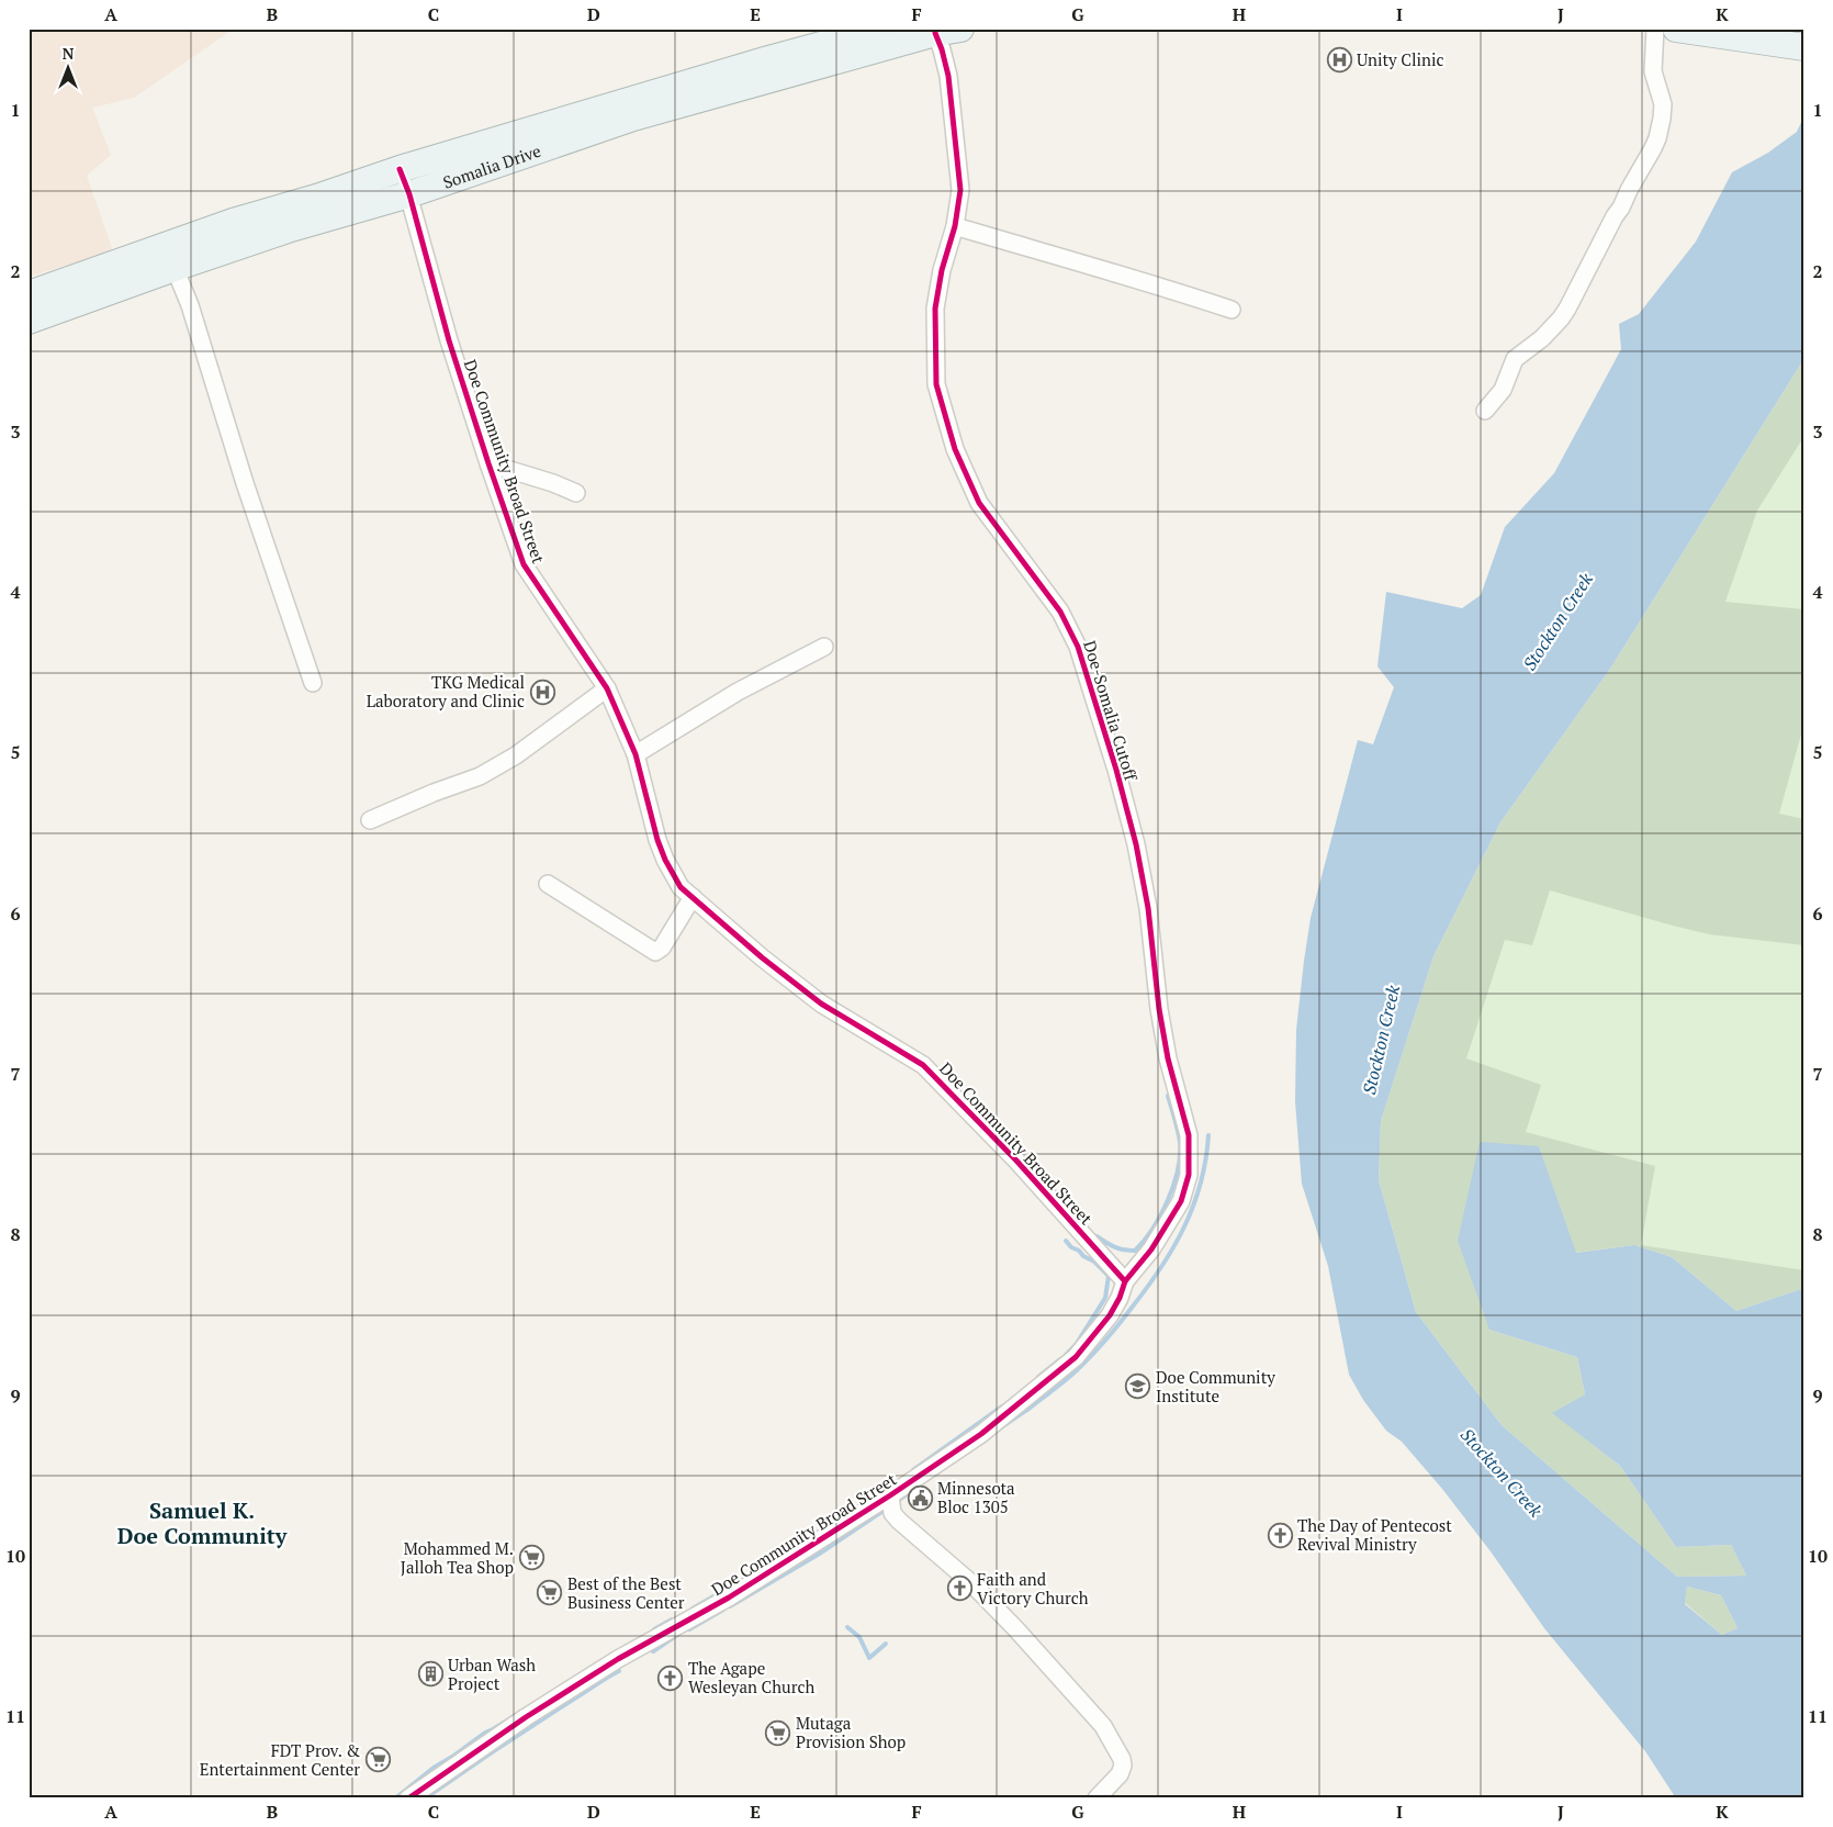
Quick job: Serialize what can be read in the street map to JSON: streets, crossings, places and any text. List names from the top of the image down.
{
  "streets": {
    "main road": ["Somalia Drive"],
    "street": ["Doe Community Broad Street", "Doe-Somalia Cutoff"]
  },
  "crossings": [
    ["Somalia Drive", "Doe Community Broad Street"],
    ["Somalia Drive", "Doe-Somalia Cutoff"],
    ["Doe Community Broad Street", "Doe-Somalia Cutoff"]
  ],
  "districts": ["Samuel K. Doe Community"],
  "water": ["Stockton Creek"],
  "places": {
    "hospital": ["Unity Clinic", "TKG Medical Laboratory and Clinic"],
    "school or university": ["Doe Community Institute"],
    "public building": ["Minnesota Bloc 1305"],
    "church": ["The Day of Pentecost Revival Ministry", "Faith and Victory Church", "The Agape Wesleyan Church"],
    "supermarket": [
      "Mohammed M. Jalloh Tea Shop",
      "Best of the Best Business Center",
      "Mutaga Provision Shop",
      "FDT Prov. & Entertainment Center"
    ],
    "building": ["Urban Wash Project"]
  },
  "north": "top",
  "grid": {
    "columns": [
      "A",
      "B",
      "C",
      "D",
      "E",
      "F",
      "G",
      "H",
      "I",
      "J",
      "K"
    ],
    "rows": [
      "1",
      "2",
      "3",
      "4",
      "5",
      "6",
      "7",
      "8",
      "9",
      "10",
      "11"
    ]
  }
}
